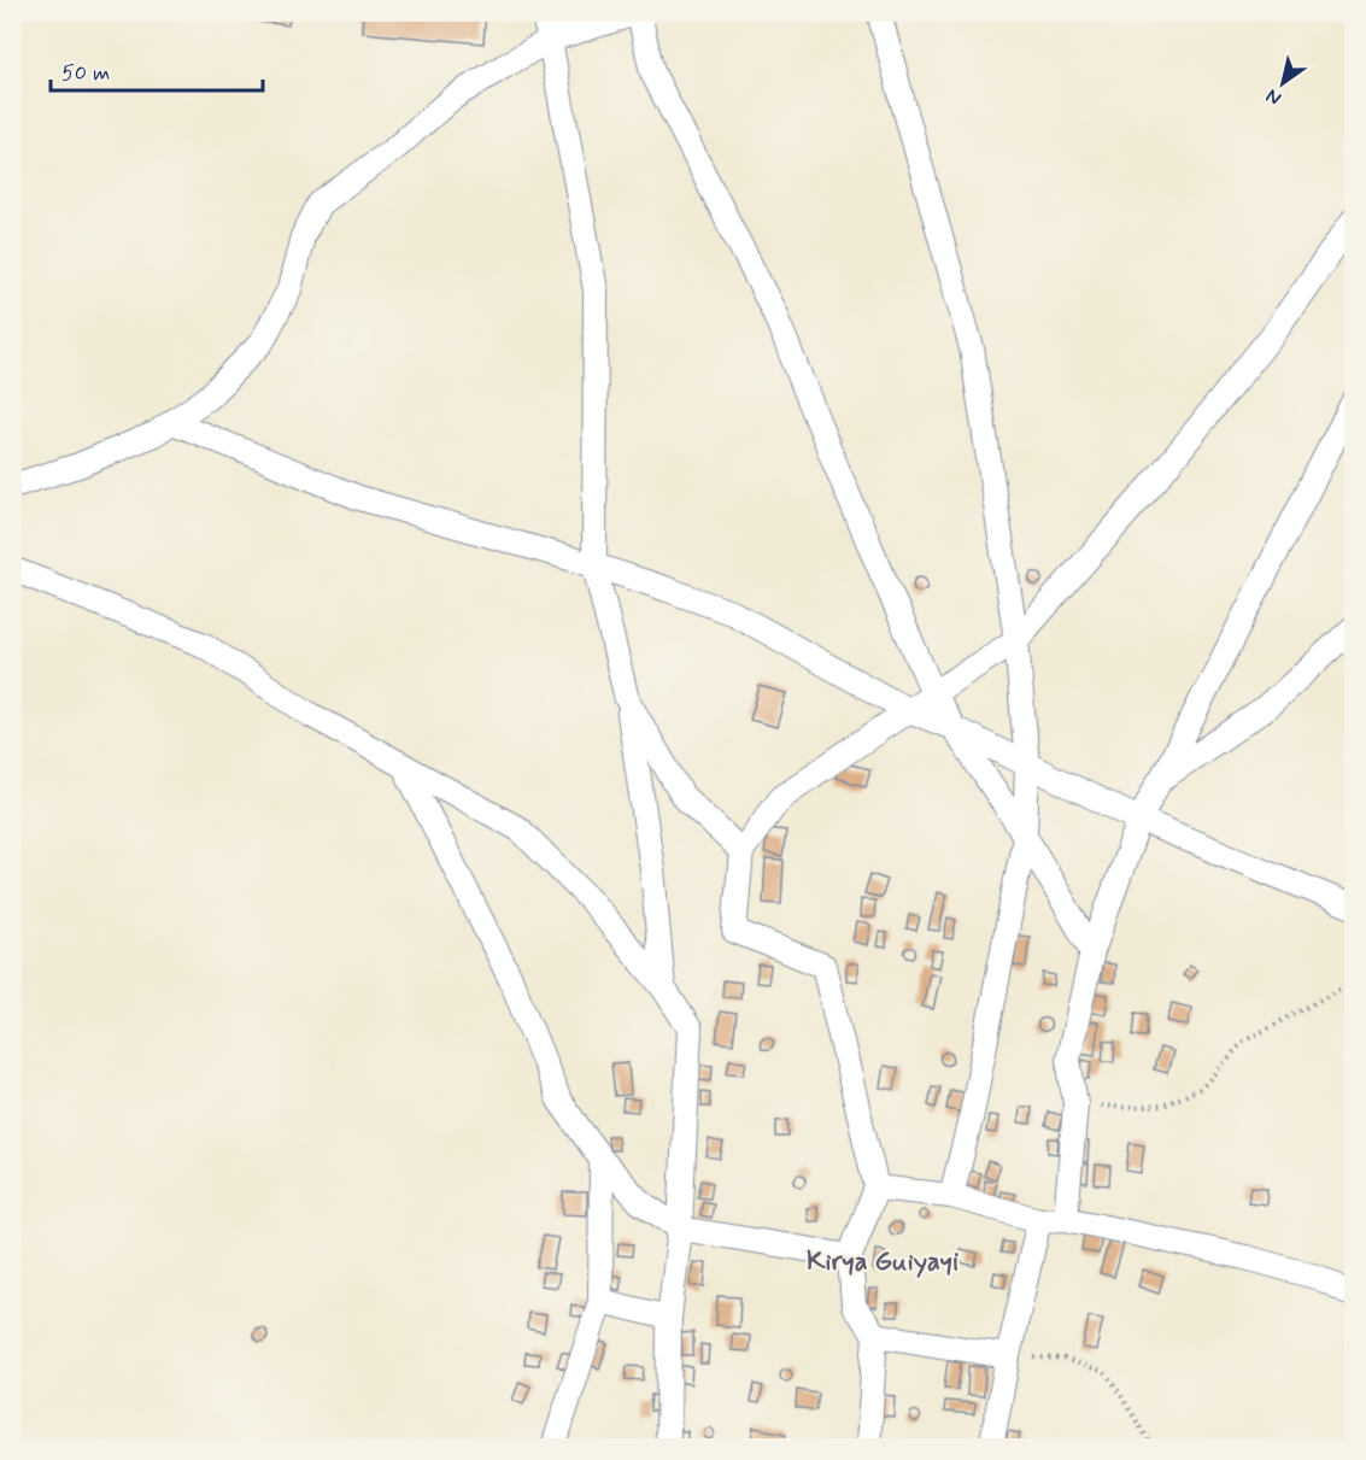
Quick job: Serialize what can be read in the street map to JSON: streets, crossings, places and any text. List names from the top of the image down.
{
  "districts": ["Kirya Guiyayi"],
  "scale_bar": "50 m",
  "north": "bottom left"
}
